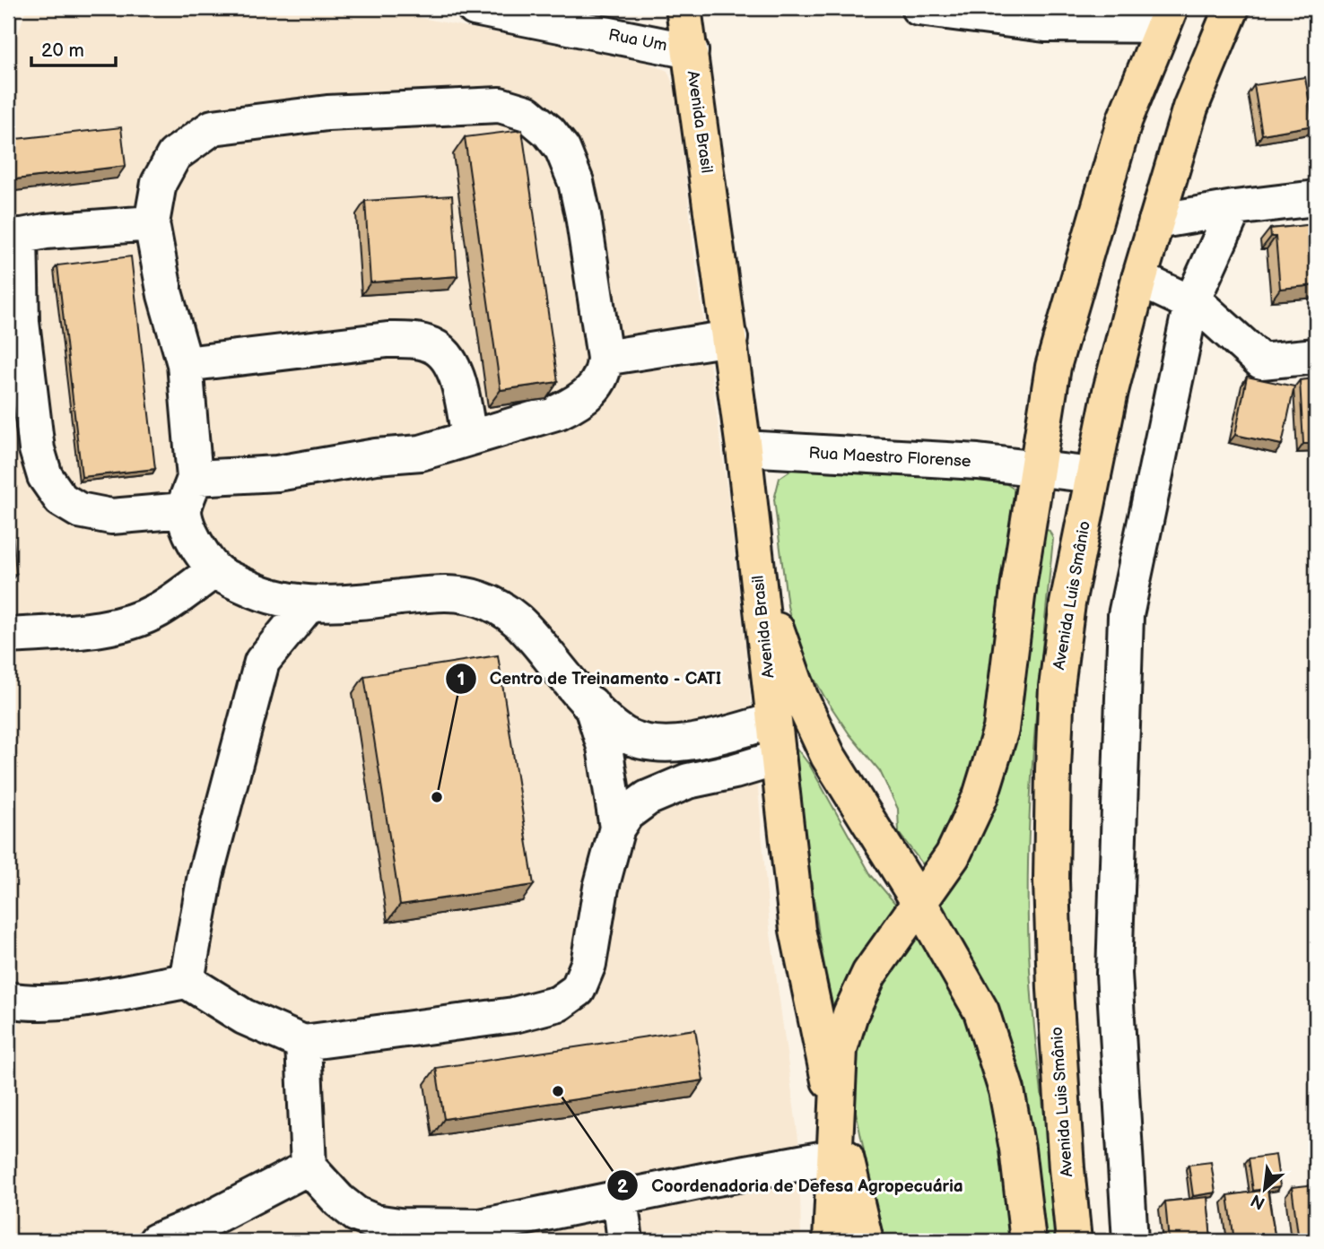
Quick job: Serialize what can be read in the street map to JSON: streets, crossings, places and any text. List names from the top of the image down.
{
  "streets": {
    "main road": ["Avenida Brasil", "Avenida Luis Smânio"],
    "street": ["Rua Um", "Rua Maestro Florense"]
  },
  "crossings": [
    ["Rua Um", "Avenida Brasil"],
    ["Avenida Brasil", "Rua Maestro Florense"],
    ["Rua Maestro Florense", "Avenida Luis Smânio"]
  ],
  "places": ["Centro de Treinamento - CATI", "Coordenadoria de Defesa Agropecuária"],
  "scale_bar": "20 m",
  "north": "bottom left"
}
